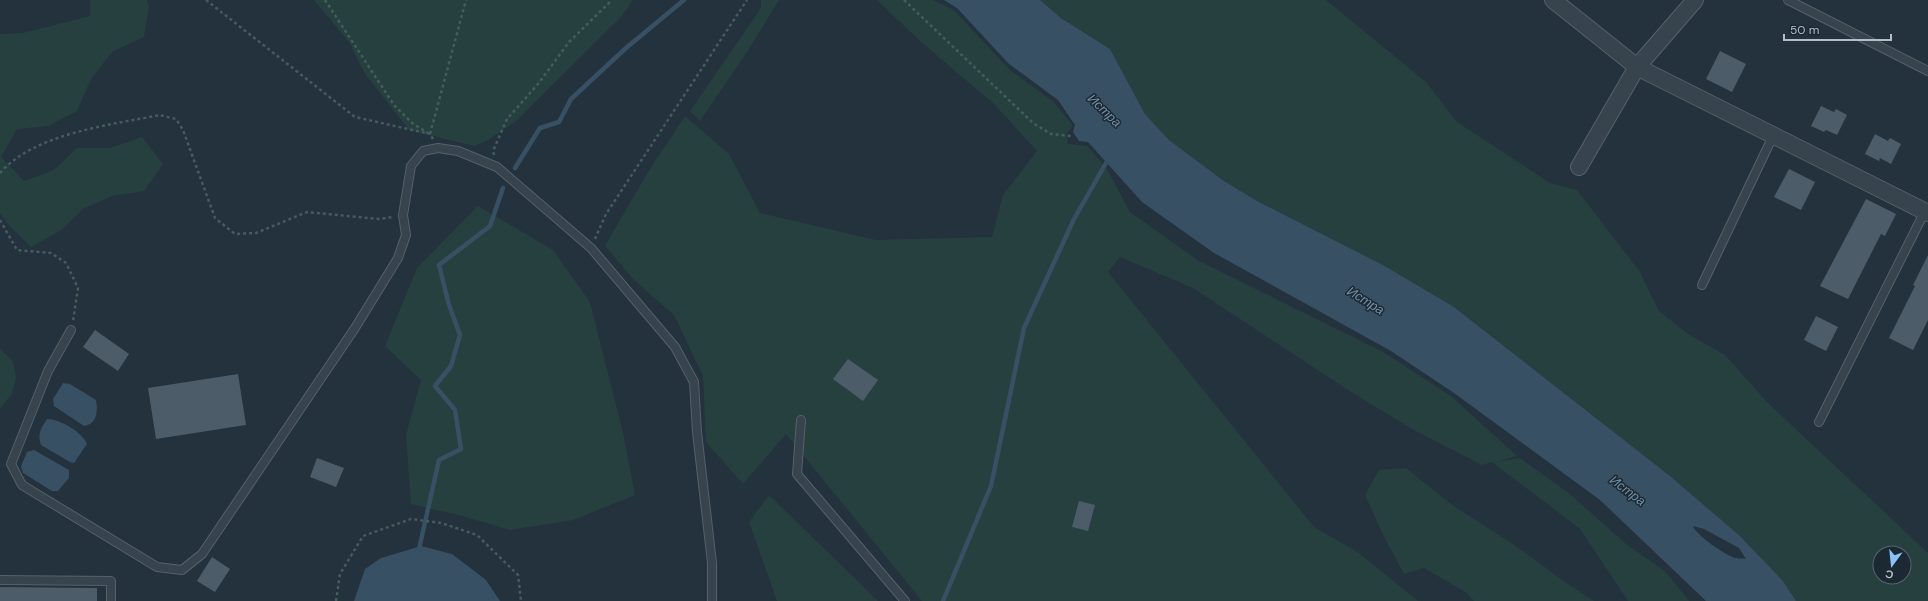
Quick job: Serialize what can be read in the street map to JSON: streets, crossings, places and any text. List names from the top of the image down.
{
  "water": ["Истра"],
  "scale_bar": "50 m",
  "north": "bottom"
}
